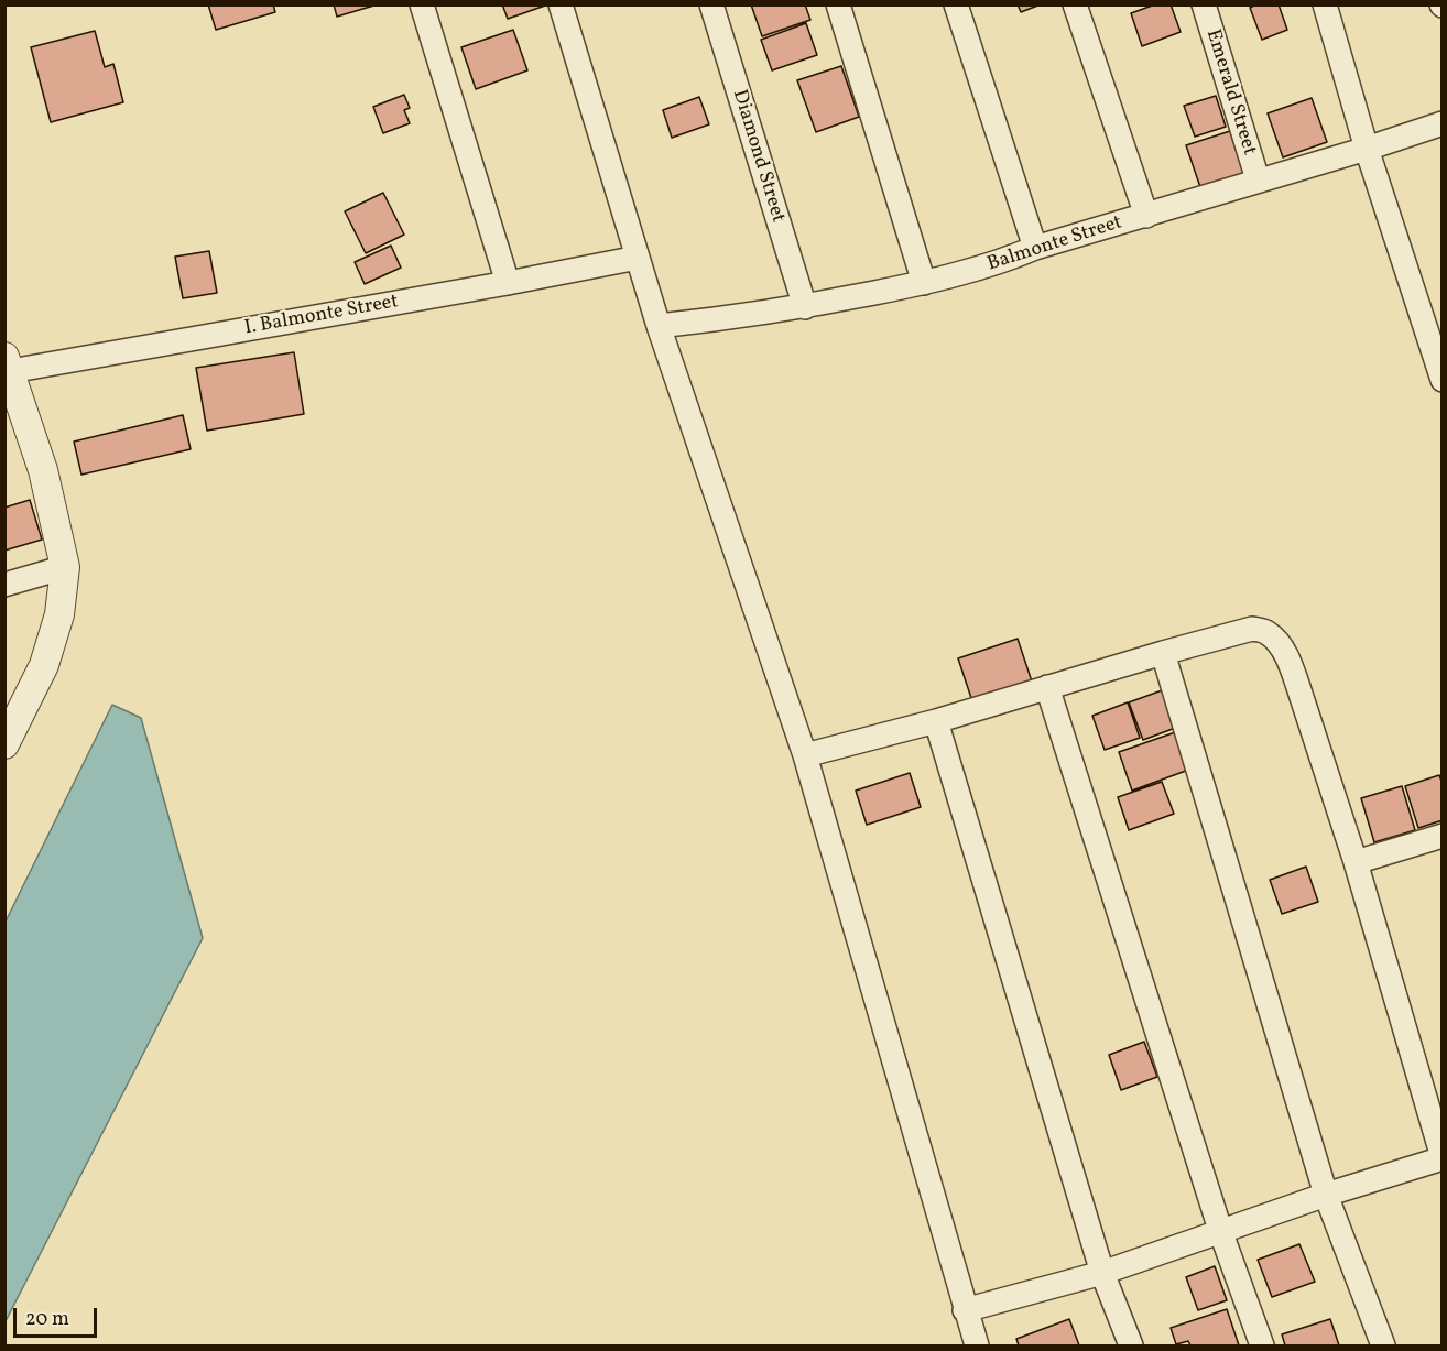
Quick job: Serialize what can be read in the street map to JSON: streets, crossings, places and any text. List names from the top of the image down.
{
  "streets": {
    "street": [
      "Emerald Street",
      "Diamond Street",
      "Balmonte Street",
      "I. Balmonte Street"
    ]
  },
  "crossings": [
    ["Emerald Street", "Balmonte Street"],
    ["Diamond Street", "Balmonte Street"]
  ],
  "scale_bar": "20 m"
}
